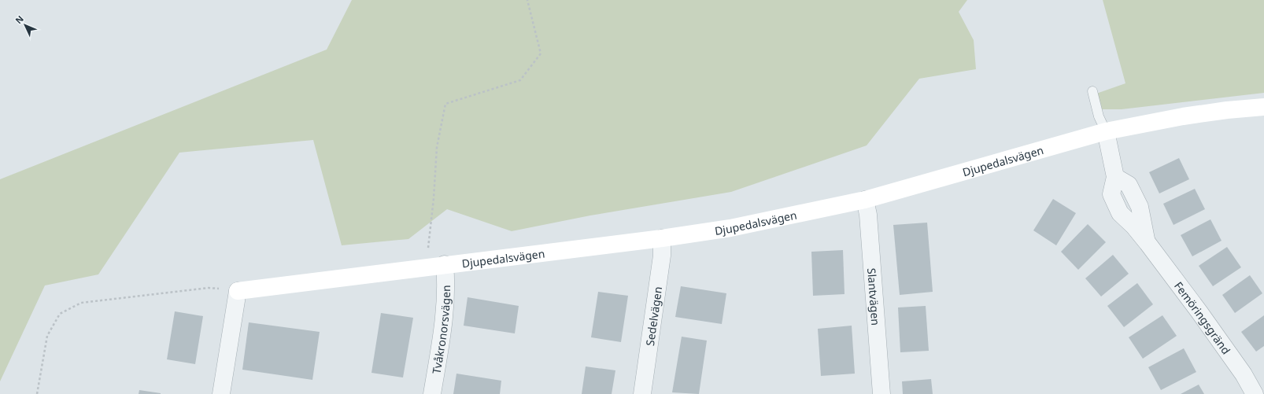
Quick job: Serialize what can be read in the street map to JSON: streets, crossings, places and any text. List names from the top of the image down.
{
  "streets": {
    "street": [
      "Djupedalsvägen",
      "Slantvägen",
      "Sedelvägen",
      "Femöringsgränd",
      "Tvåkronorsvägen"
    ]
  },
  "crossings": [
    ["Djupedalsvägen", "Slantvägen"],
    ["Djupedalsvägen", "Sedelvägen"],
    ["Djupedalsvägen", "Femöringsgränd"],
    ["Djupedalsvägen", "Tvåkronorsvägen"]
  ],
  "north": "top left"
}
